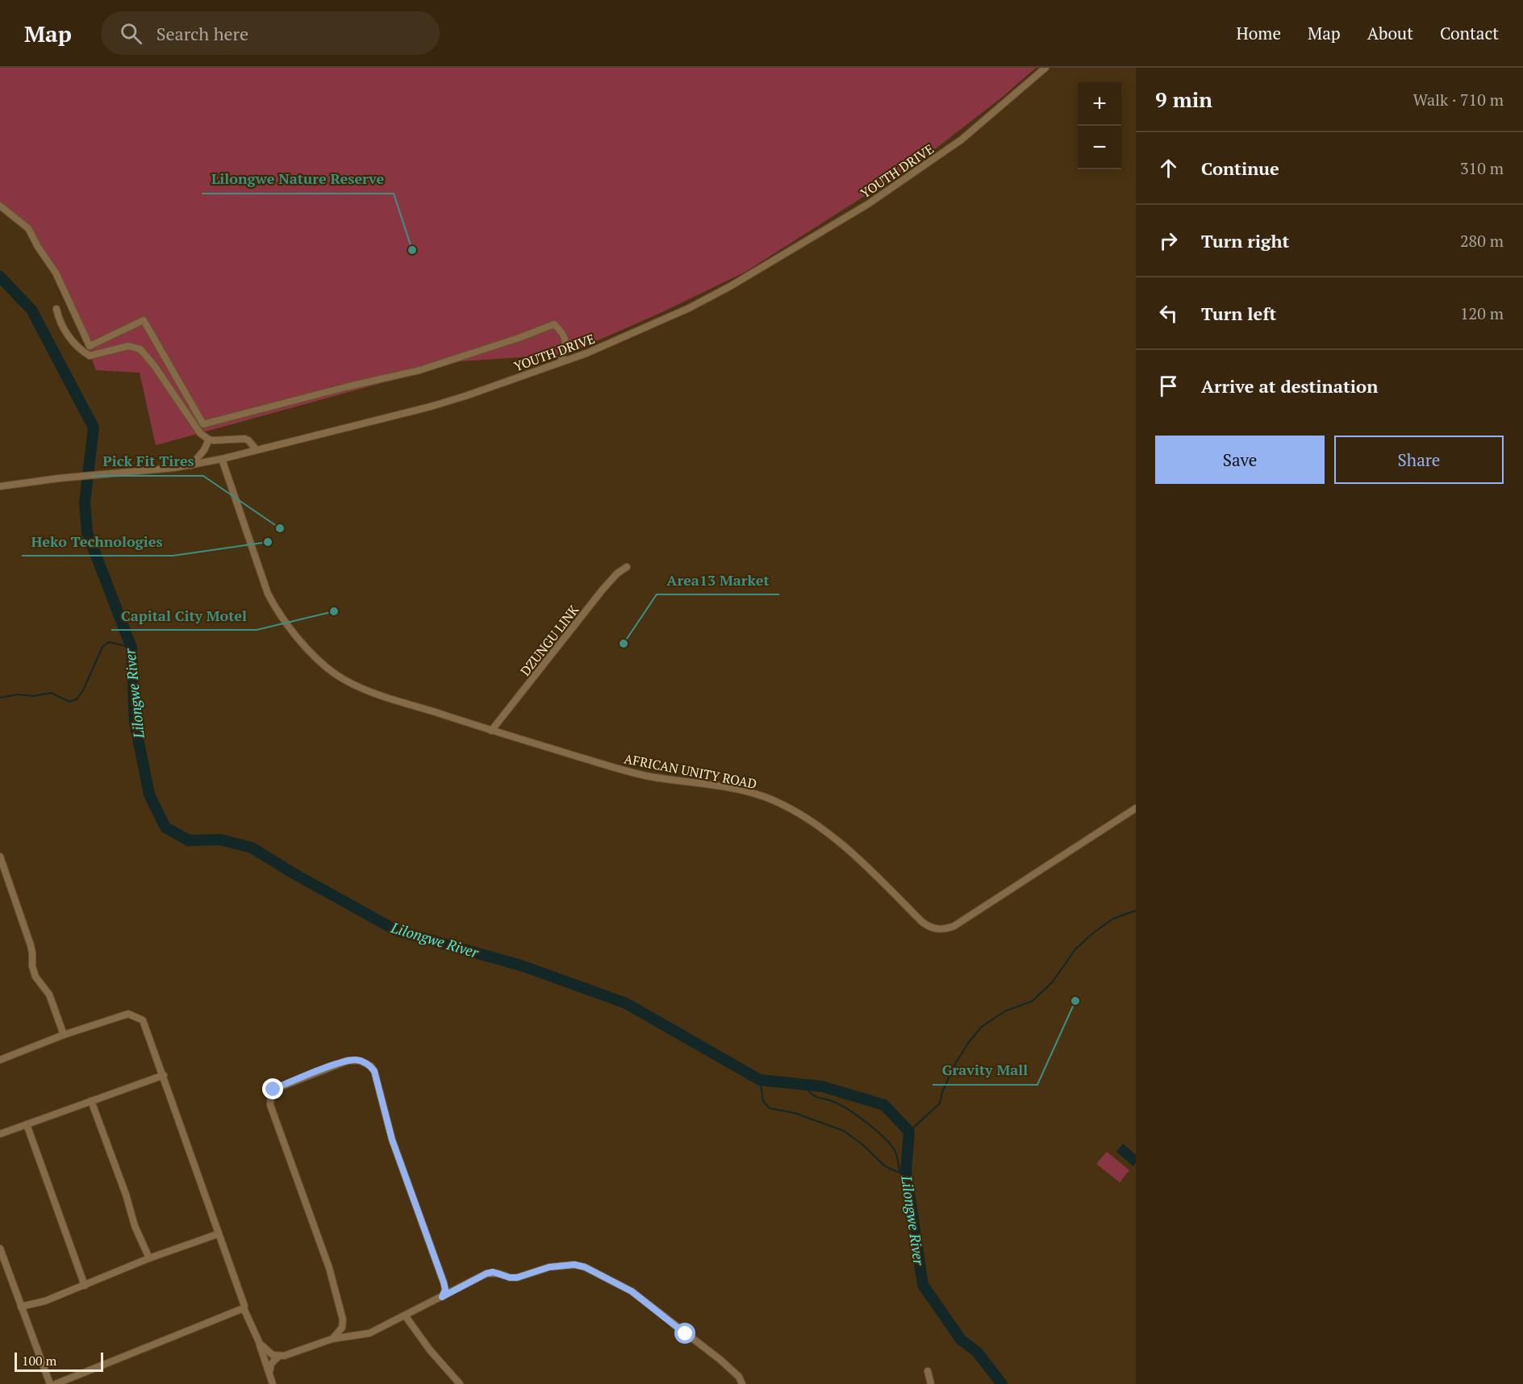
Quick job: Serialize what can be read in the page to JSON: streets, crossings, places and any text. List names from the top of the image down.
{
  "streets": {
    "street": ["YOUTH DRIVE", "DZUNGU LINK", "AFRICAN UNITY ROAD"]
  },
  "crossings": [
    ["YOUTH DRIVE", "AFRICAN UNITY ROAD"],
    ["DZUNGU LINK", "AFRICAN UNITY ROAD"]
  ],
  "water": ["Lilongwe River"],
  "places": [
    "Lilongwe Nature Reserve",
    "Pick Fit Tires",
    "Heko Technologies",
    "Capital City Motel",
    "Area13 Market",
    "Gravity Mall"
  ],
  "scale_bar": "100 m",
  "page": {
    "header": "Map",
    "search": "Search here",
    "nav": [
      "Home",
      "Map",
      "About",
      "Contact"
    ],
    "heading": ["9 min", "Walk · 710 m"],
    "map_buttons": ["+", "−"],
    "list": [
      ["Continue", "310 m"],
      ["Turn right", "280 m"],
      ["Turn left", "120 m"],
      "Arrive at destination"
    ],
    "buttons": ["Save", "Share"],
    "scale": "100 m"
  }
}
